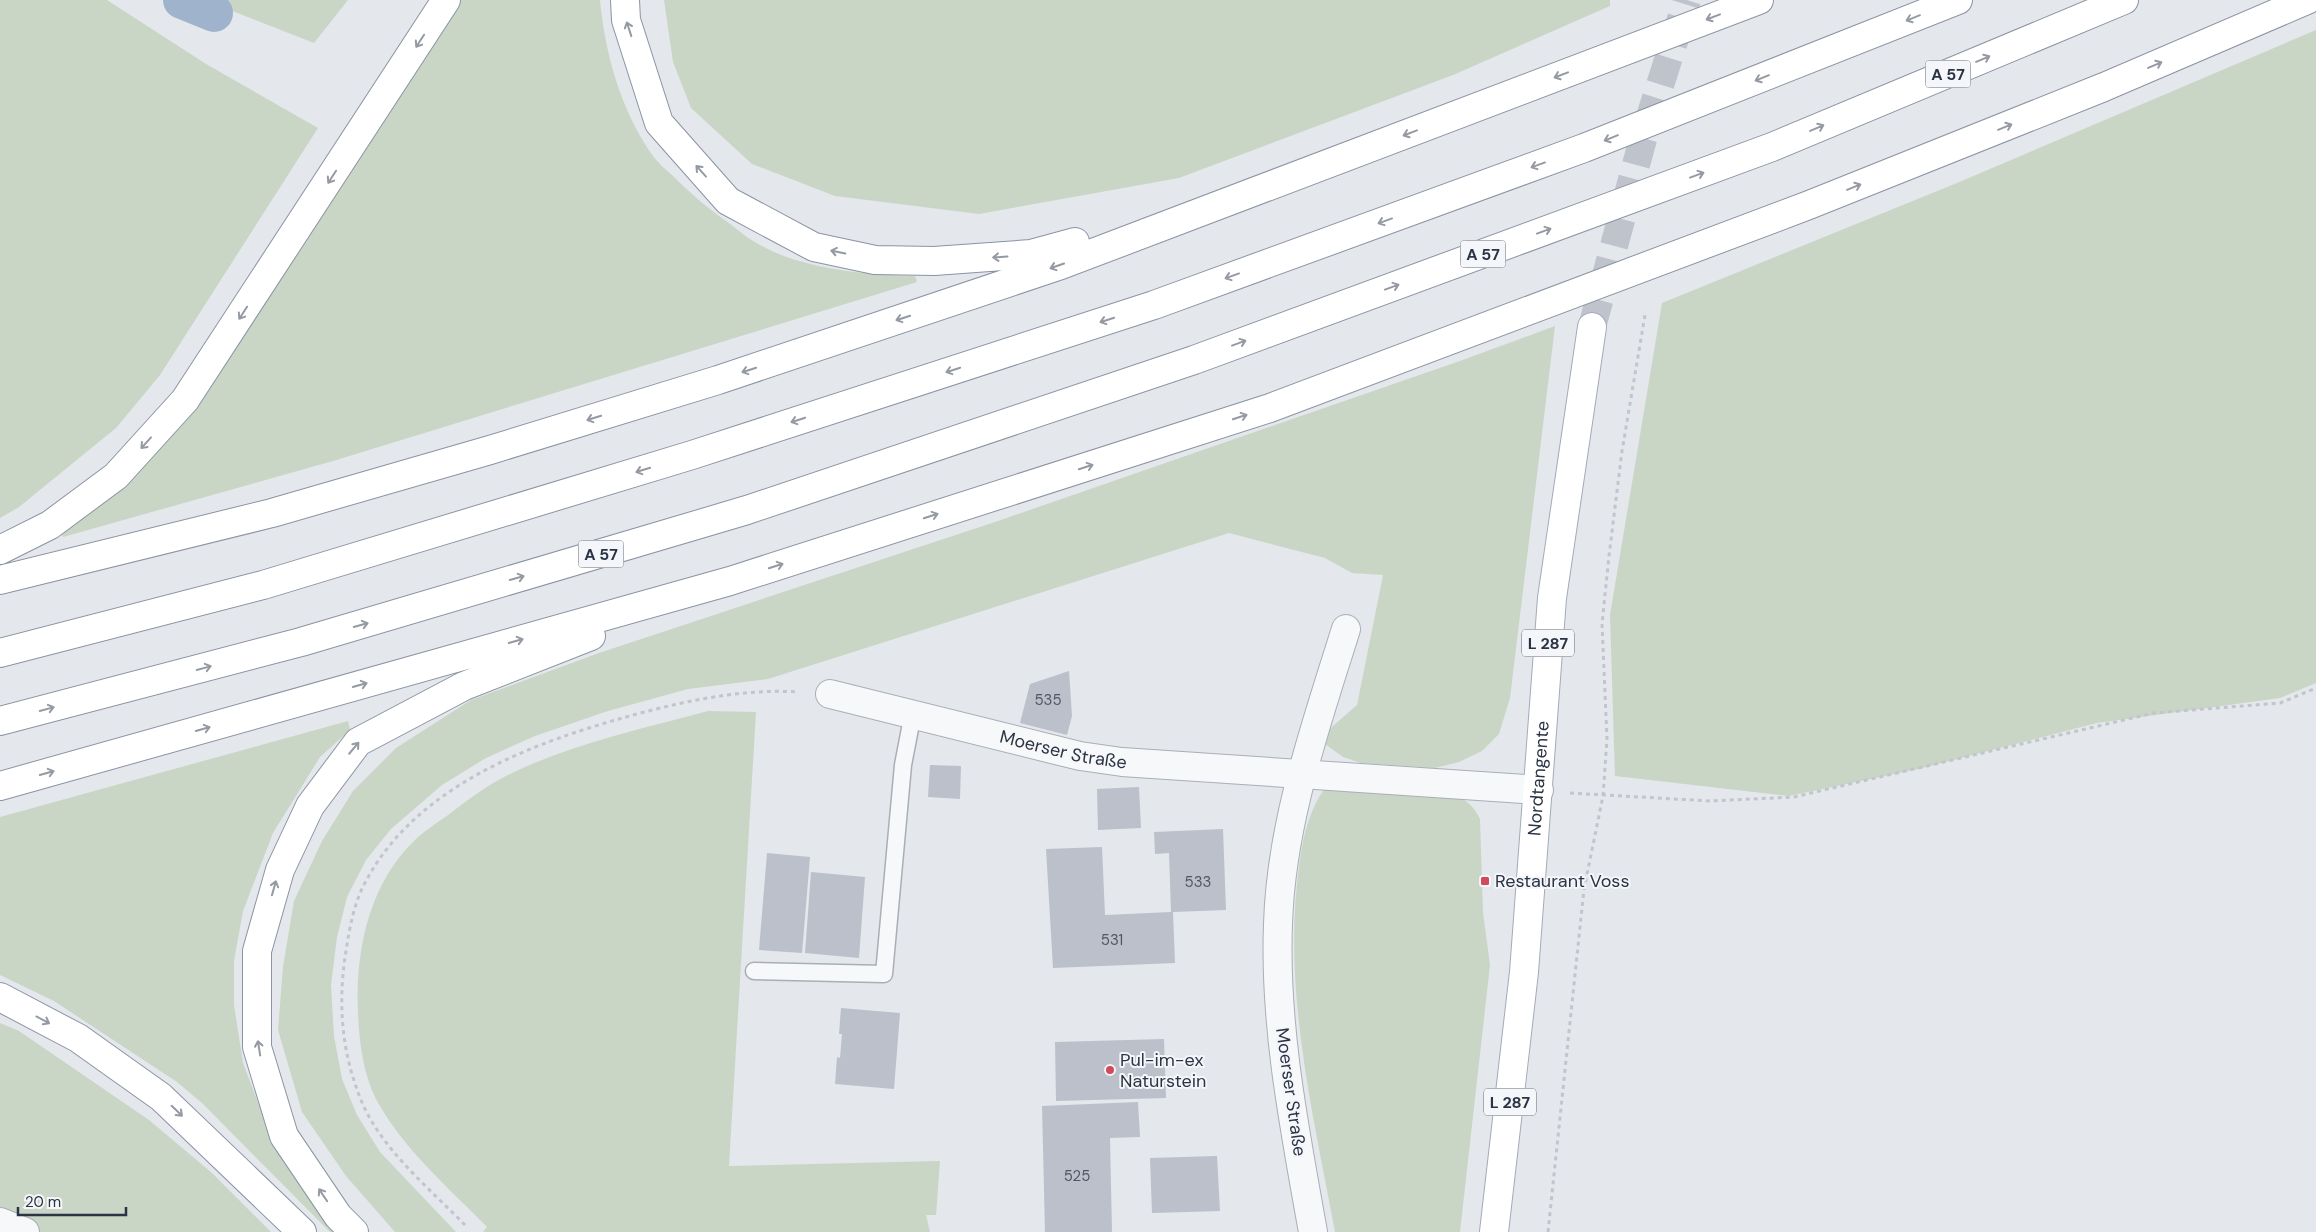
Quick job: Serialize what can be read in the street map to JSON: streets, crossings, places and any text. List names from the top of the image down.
{
  "streets": {
    "main road": ["A 57", "L 287", "Nordtangente"],
    "street": ["Moerser Straße"]
  },
  "crossings": [
    ["Moerser Straße", "Nordtangente"]
  ],
  "places": {
    "transit": ["Restaurant Voss"],
    "other": ["Pul-im-ex Naturstein"]
  },
  "house_numbers": [
    "535",
    "533",
    "531",
    "525"
  ],
  "scale_bar": "20 m"
}
